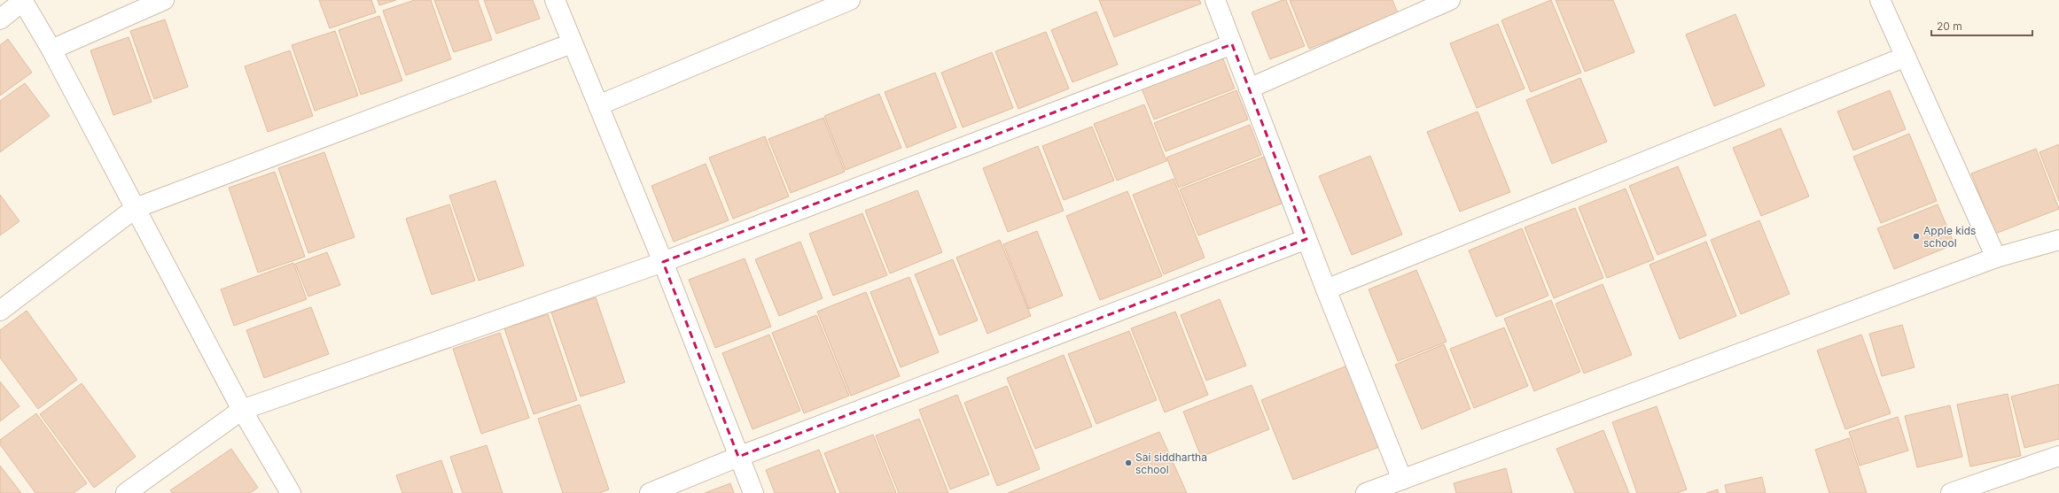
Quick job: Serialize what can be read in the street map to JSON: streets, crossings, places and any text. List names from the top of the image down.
{
  "places": ["Apple kids school", "Sai siddhartha school"],
  "scale_bar": "20 m"
}
